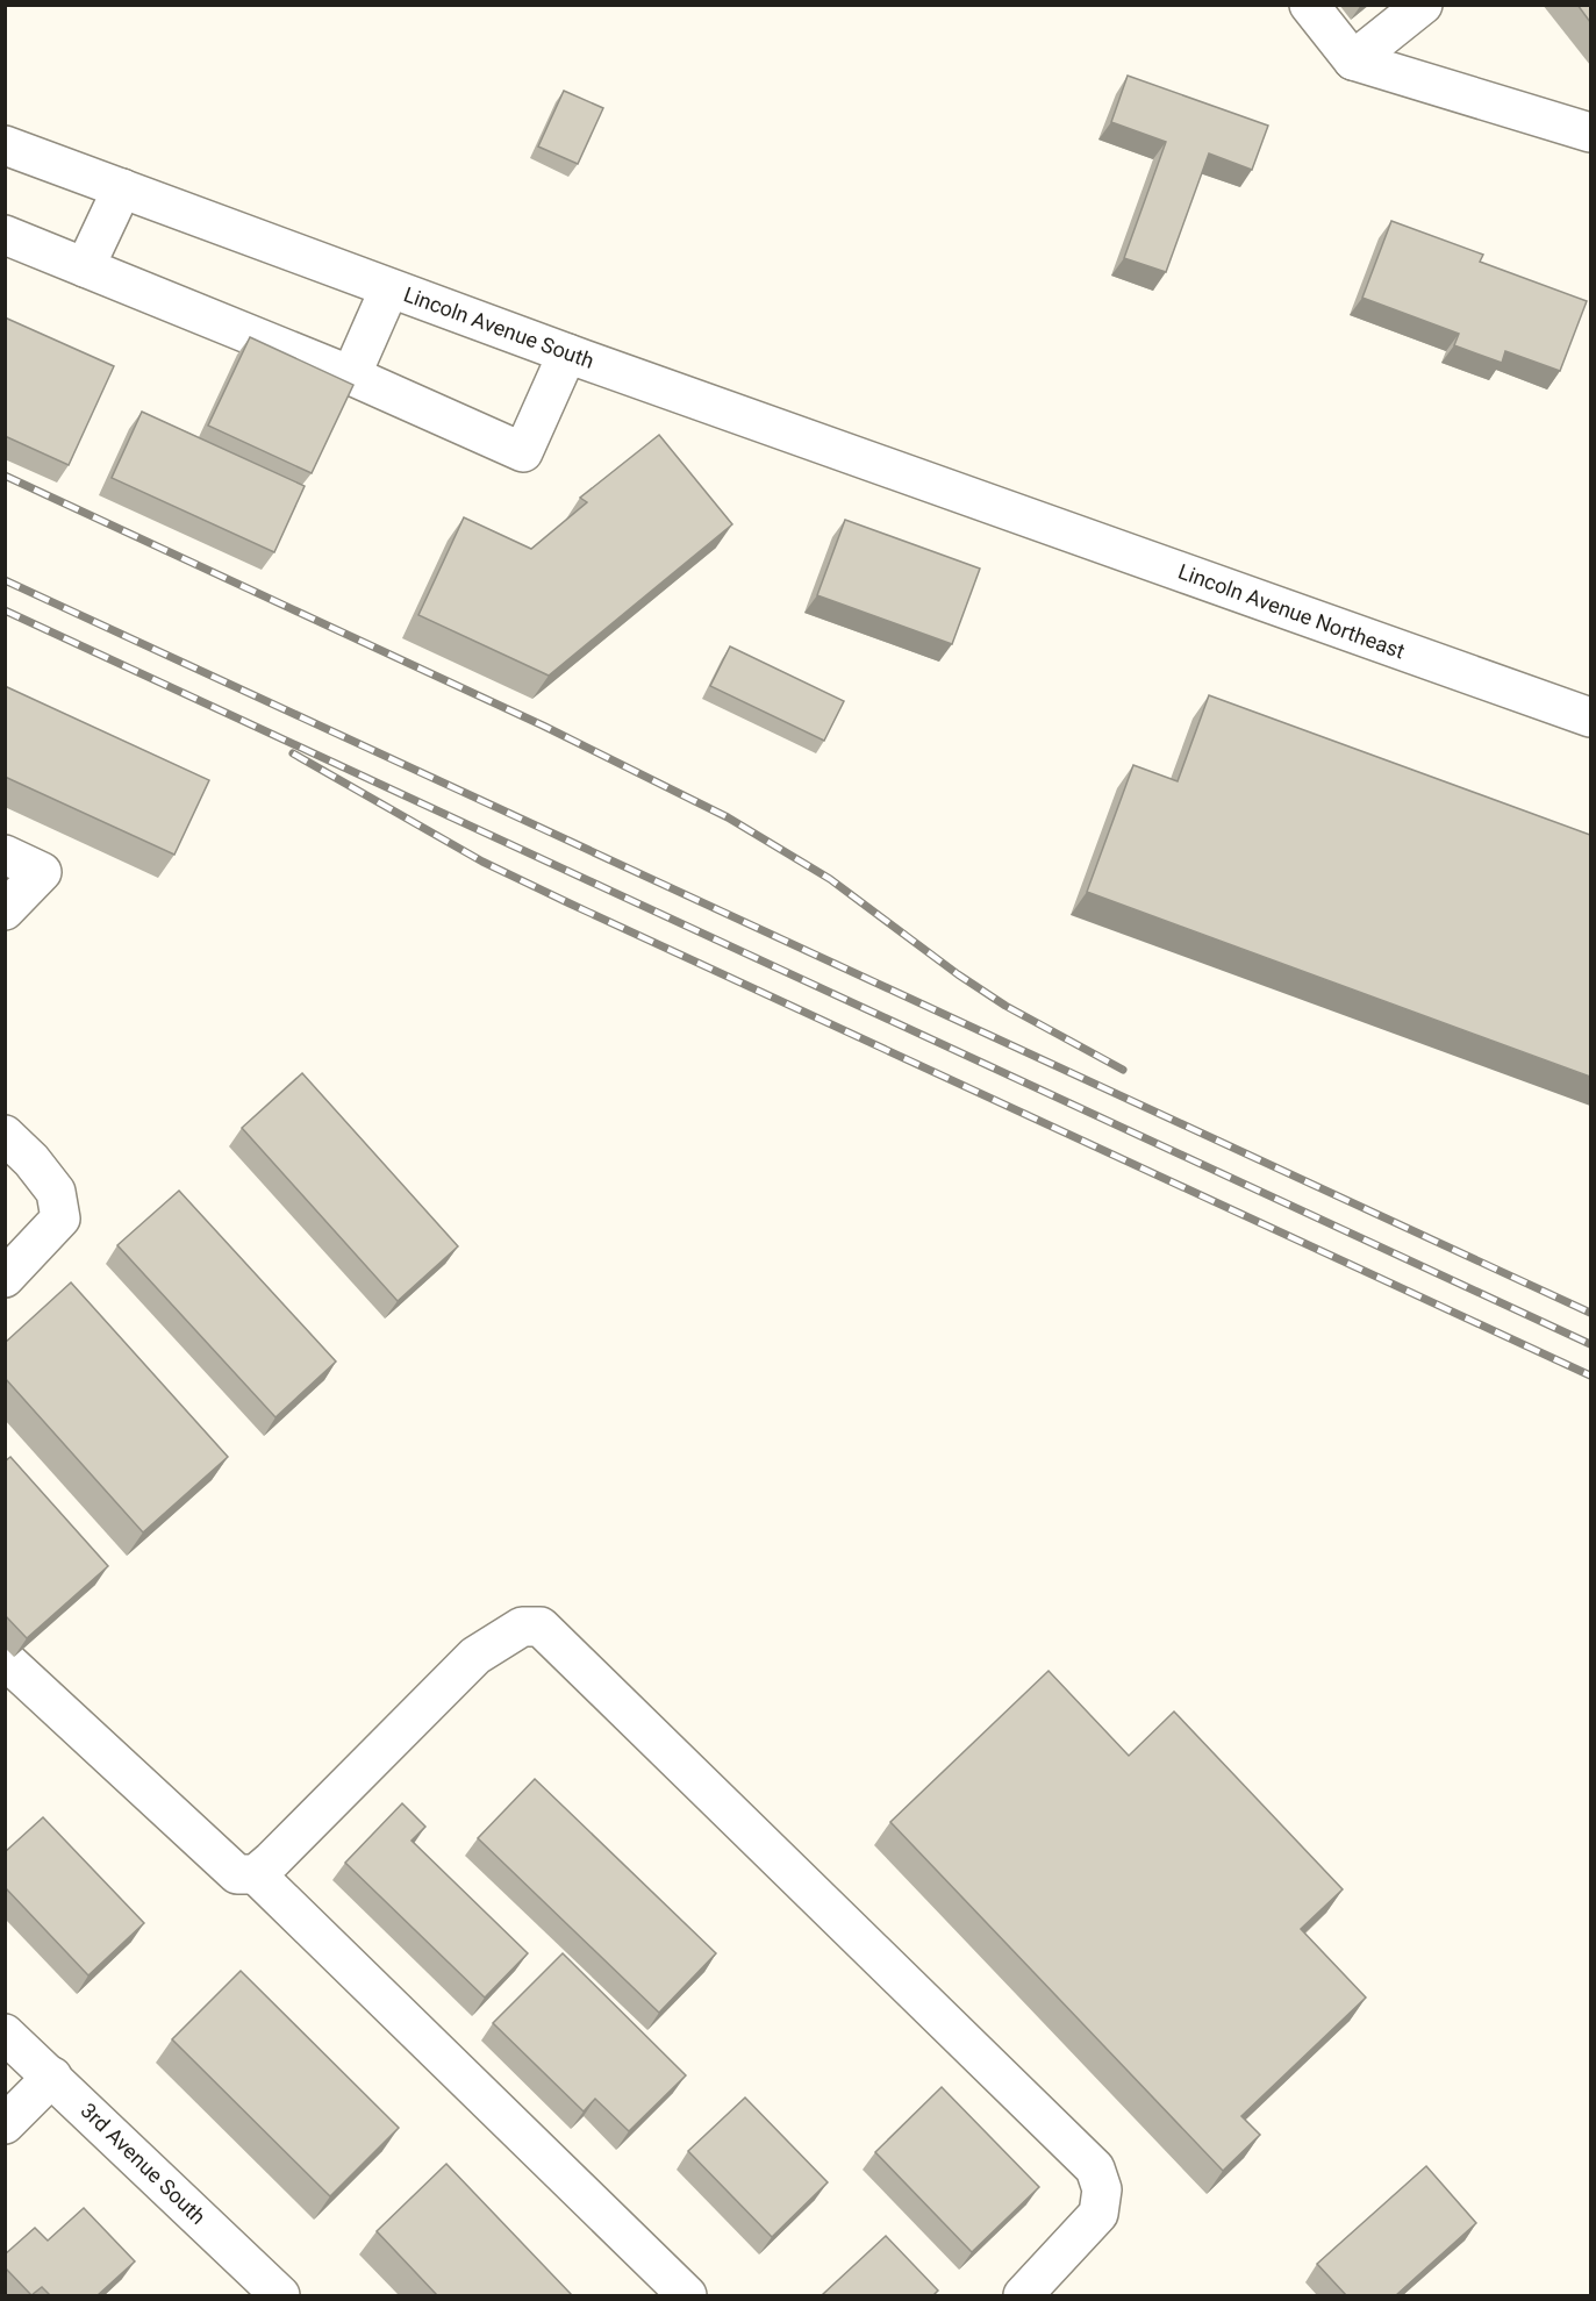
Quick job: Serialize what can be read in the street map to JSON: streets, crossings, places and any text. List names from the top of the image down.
{
  "streets": {
    "street": ["Lincoln Avenue South", "Lincoln Avenue Northeast", "3rd Avenue South"]
  },
  "crossings": [
    ["Lincoln Avenue South", "Lincoln Avenue Northeast"]
  ]
}
